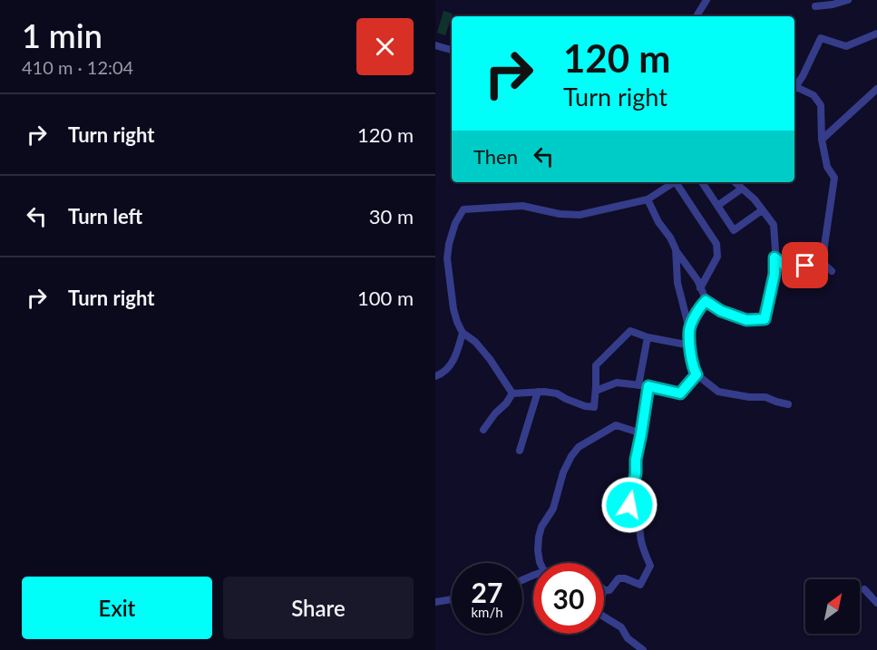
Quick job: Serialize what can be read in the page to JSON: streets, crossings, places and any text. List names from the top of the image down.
{
  "north": "top right",
  "page": {
    "heading": ["1 min", "410 m · 12:04"],
    "turn": ["120 m", "Turn right"],
    "list": [
      {
        "name": "Turn right",
        "value": "120 m"
      },
      {
        "name": "Turn left",
        "value": "30 m"
      },
      {
        "name": "Turn right",
        "value": "100 m"
      }
    ],
    "then": "Then",
    "speed": "27 km/h",
    "limit": "30",
    "buttons": ["Exit", "Share"]
  }
}
